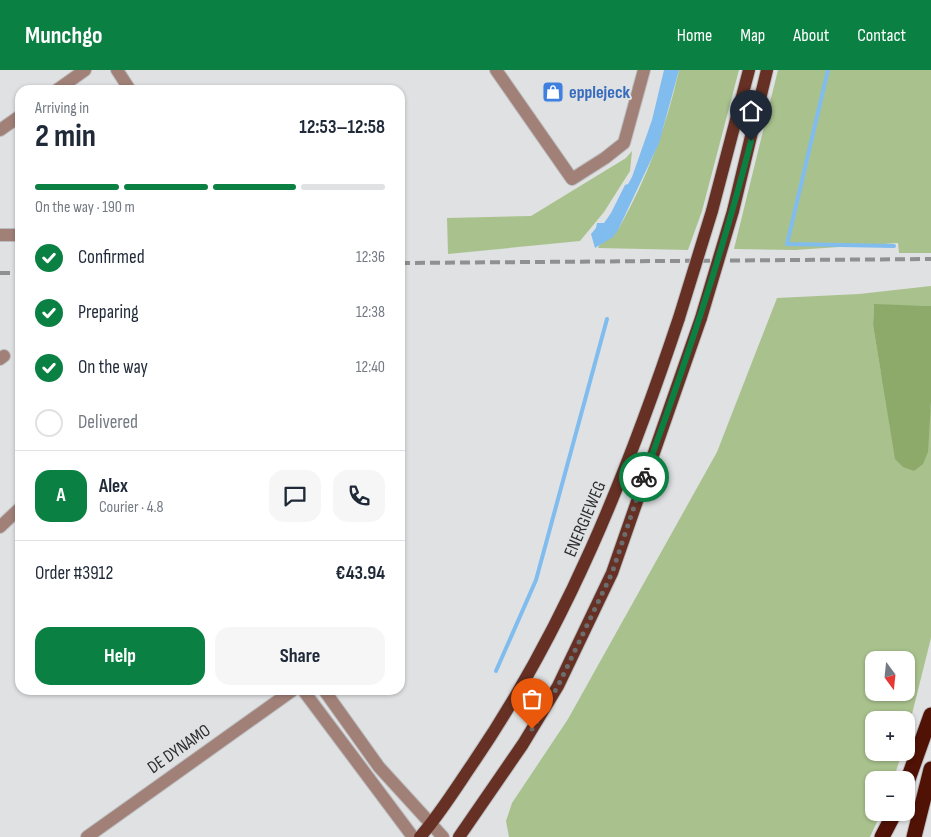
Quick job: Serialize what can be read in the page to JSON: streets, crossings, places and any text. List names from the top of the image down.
{
  "streets": {
    "main road": ["ENERGIEWEG"],
    "street": ["DE DYNAMO"]
  },
  "places": {
    "shop": ["epplejeck"]
  },
  "north": "bottom",
  "page": {
    "header": "Munchgo",
    "nav": [
      "Home",
      "Map",
      "About",
      "Contact"
    ],
    "heading": ["2 min", "Arriving in", "12:53–12:58"],
    "panel": [
      "Alex",
      "Courier · 4.8",
      "Order #3912",
      "€43.94"
    ],
    "bar": "On the way · 190 m",
    "list": [
      ["Confirmed", "12:36"],
      ["Preparing", "12:38"],
      ["On the way", "12:40"],
      "Delivered"
    ],
    "round": "A",
    "buttons": ["Help", "Share"],
    "map_buttons": ["+", "−"]
  }
}
